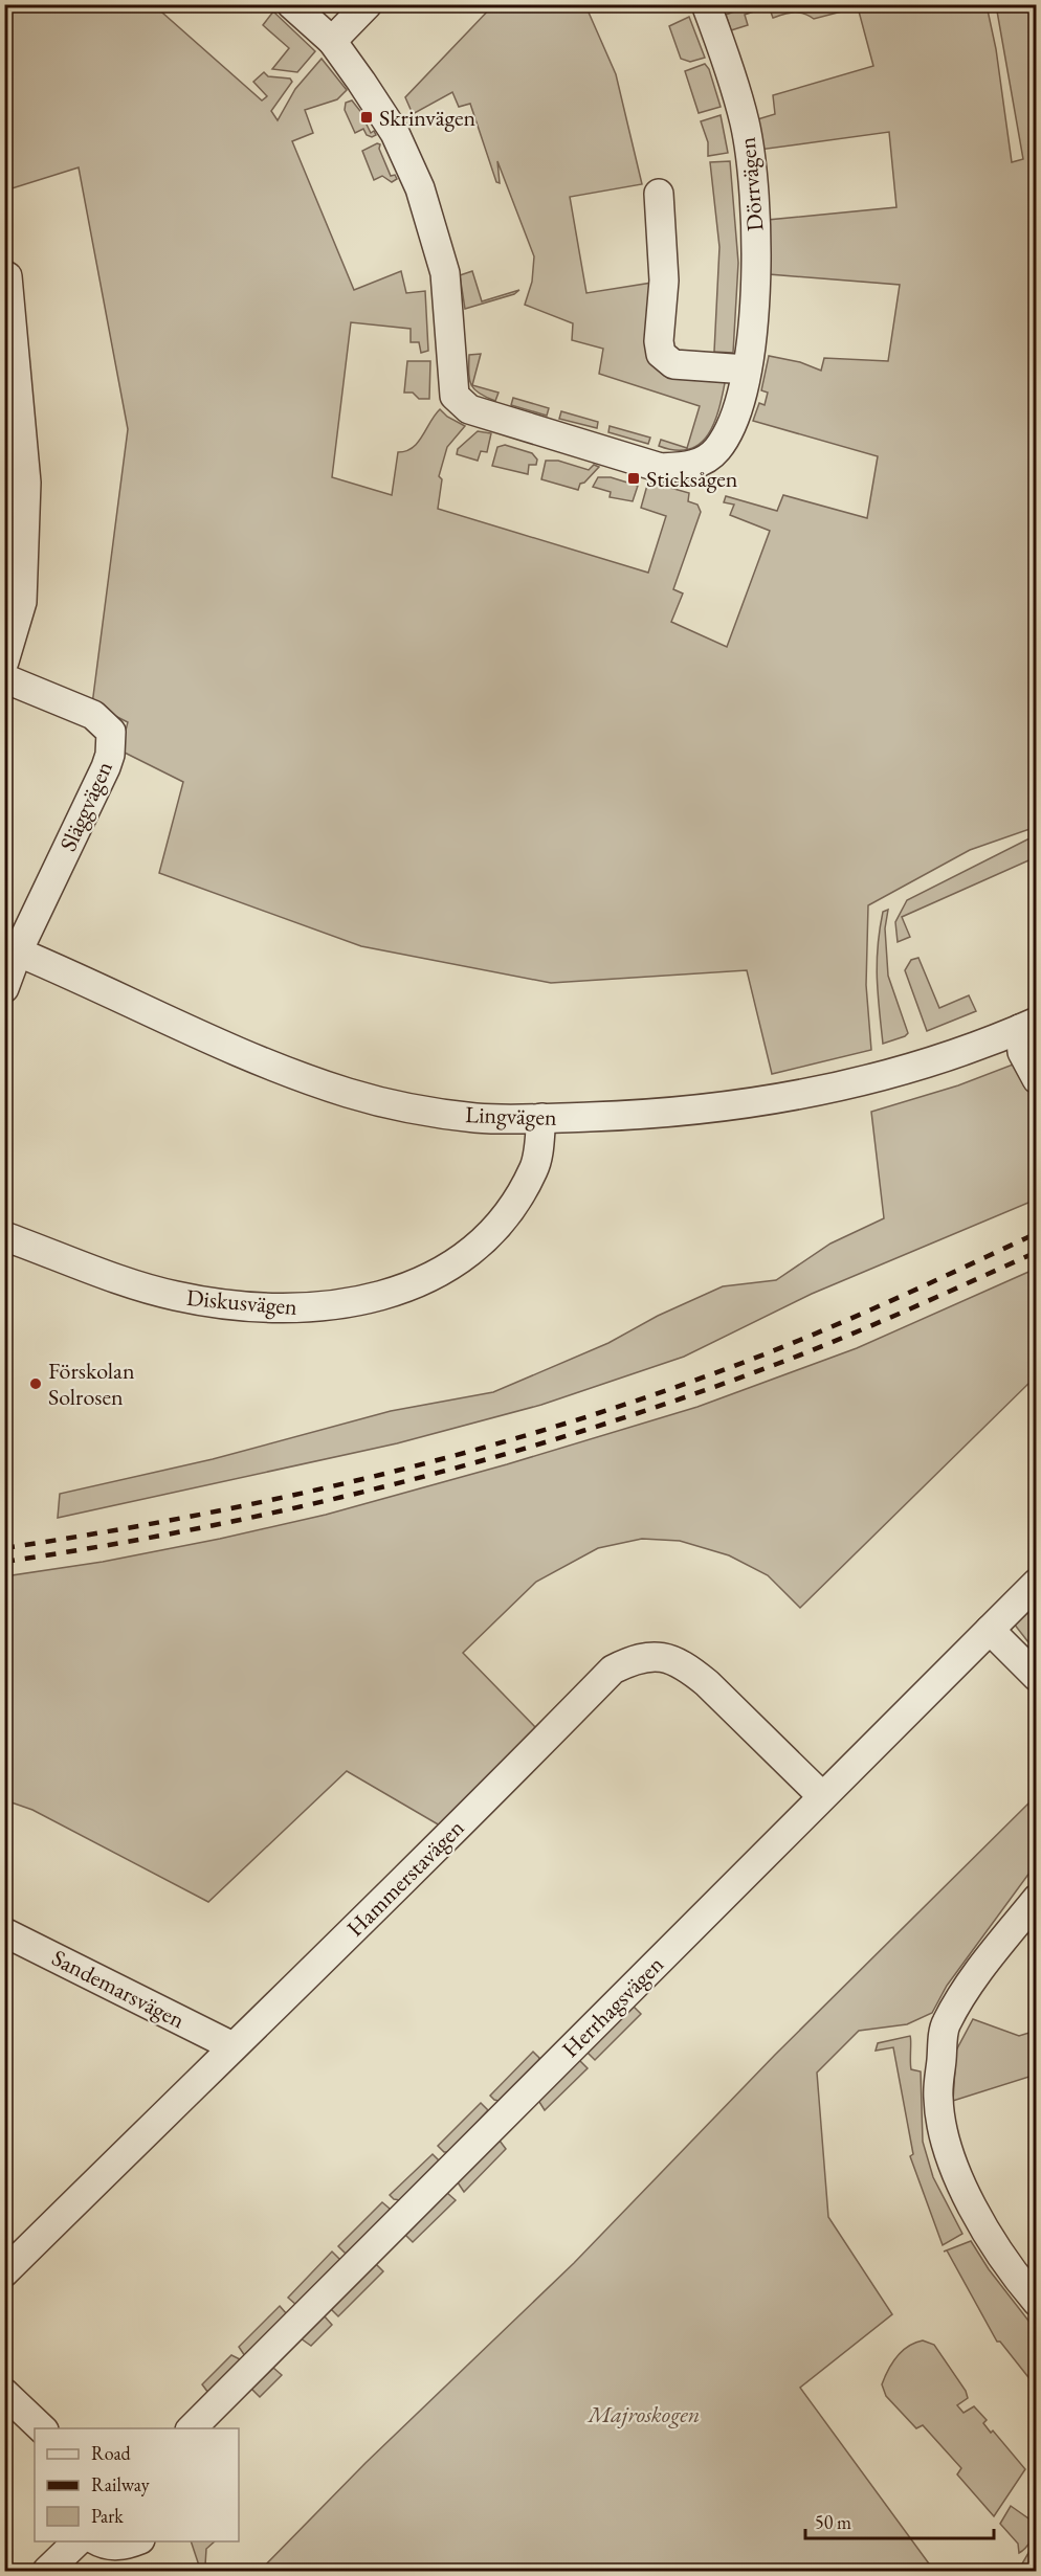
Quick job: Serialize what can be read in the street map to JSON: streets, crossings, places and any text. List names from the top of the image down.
{
  "streets": {
    "street": [
      "Dörrvägen",
      "Släggvägen",
      "Lingvägen",
      "Diskusvägen",
      "Hammerstavägen",
      "Sandemarsvägen",
      "Herrhagsvägen"
    ]
  },
  "crossings": [
    ["Släggvägen", "Lingvägen"],
    ["Lingvägen", "Diskusvägen"],
    ["Hammerstavägen", "Sandemarsvägen"],
    ["Hammerstavägen", "Herrhagsvägen"]
  ],
  "parks": ["Majroskogen"],
  "places": {
    "transit": ["Skrinvägen", "Sticksågen"],
    "other": ["Förskolan Solrosen"]
  },
  "legend": ["Road", "Railway", "Park"],
  "scale_bar": "50 m"
}
